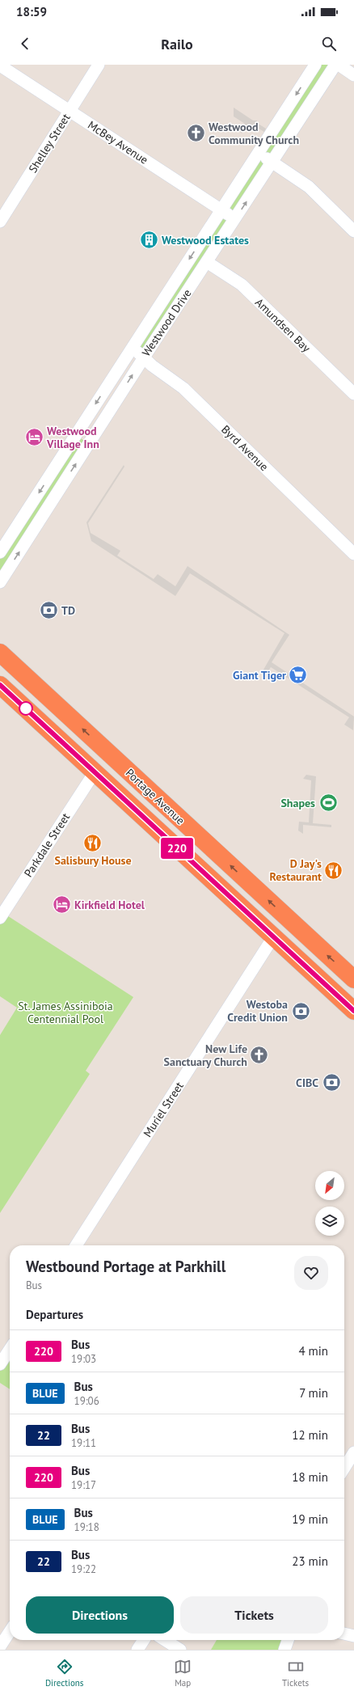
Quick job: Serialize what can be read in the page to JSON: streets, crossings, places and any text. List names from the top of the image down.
{
  "streets": {
    "highway": ["Portage Avenue"],
    "street": [
      "McBey Avenue",
      "Shelley Street",
      "Westwood Drive",
      "Amundsen Bay",
      "Byrd Avenue",
      "Parkdale Street",
      "Muriel Street"
    ]
  },
  "crossings": [
    ["McBey Avenue", "Shelley Street"],
    ["McBey Avenue", "Westwood Drive"],
    ["Westwood Drive", "Amundsen Bay"],
    ["Westwood Drive", "Byrd Avenue"],
    ["Portage Avenue", "Parkdale Street"],
    ["Portage Avenue", "Muriel Street"]
  ],
  "parks": ["St. James Assiniboia Centennial Pool"],
  "places": {
    "church": ["Westwood Community Church", "New Life Sanctuary Church"],
    "building": ["Westwood Estates"],
    "hotel": ["Westwood Village Inn", "Kirkfield Hotel"],
    "bank": ["TD", "Westoba Credit Union", "CIBC"],
    "supermarket": ["Giant Tiger"],
    "sports": ["Shapes"],
    "restaurant": ["Salisbury House", "D Jay's Restaurant"]
  },
  "lines": ["bus line 220"],
  "north": "bottom left",
  "page": {
    "status": "18:59",
    "header": "Railo",
    "on_map": "220",
    "heading": [
      ["Westbound Portage at Parkhill", "Bus"],
      "Departures"
    ],
    "list": [
      {
        "mark": "220",
        "name": "Bus",
        "note": "19:03",
        "value": "4 min"
      },
      {
        "mark": "BLUE",
        "name": "Bus",
        "note": "19:06",
        "value": "7 min"
      },
      {
        "mark": "22",
        "name": "Bus",
        "note": "19:11",
        "value": "12 min"
      },
      {
        "mark": "220",
        "name": "Bus",
        "note": "19:17",
        "value": "18 min"
      },
      {
        "mark": "BLUE",
        "name": "Bus",
        "note": "19:18",
        "value": "19 min"
      },
      {
        "mark": "22",
        "name": "Bus",
        "note": "19:22",
        "value": "23 min"
      }
    ],
    "buttons": ["Directions", "Tickets"],
    "tabs": ["Directions", "Map", "Tickets"]
  }
}
